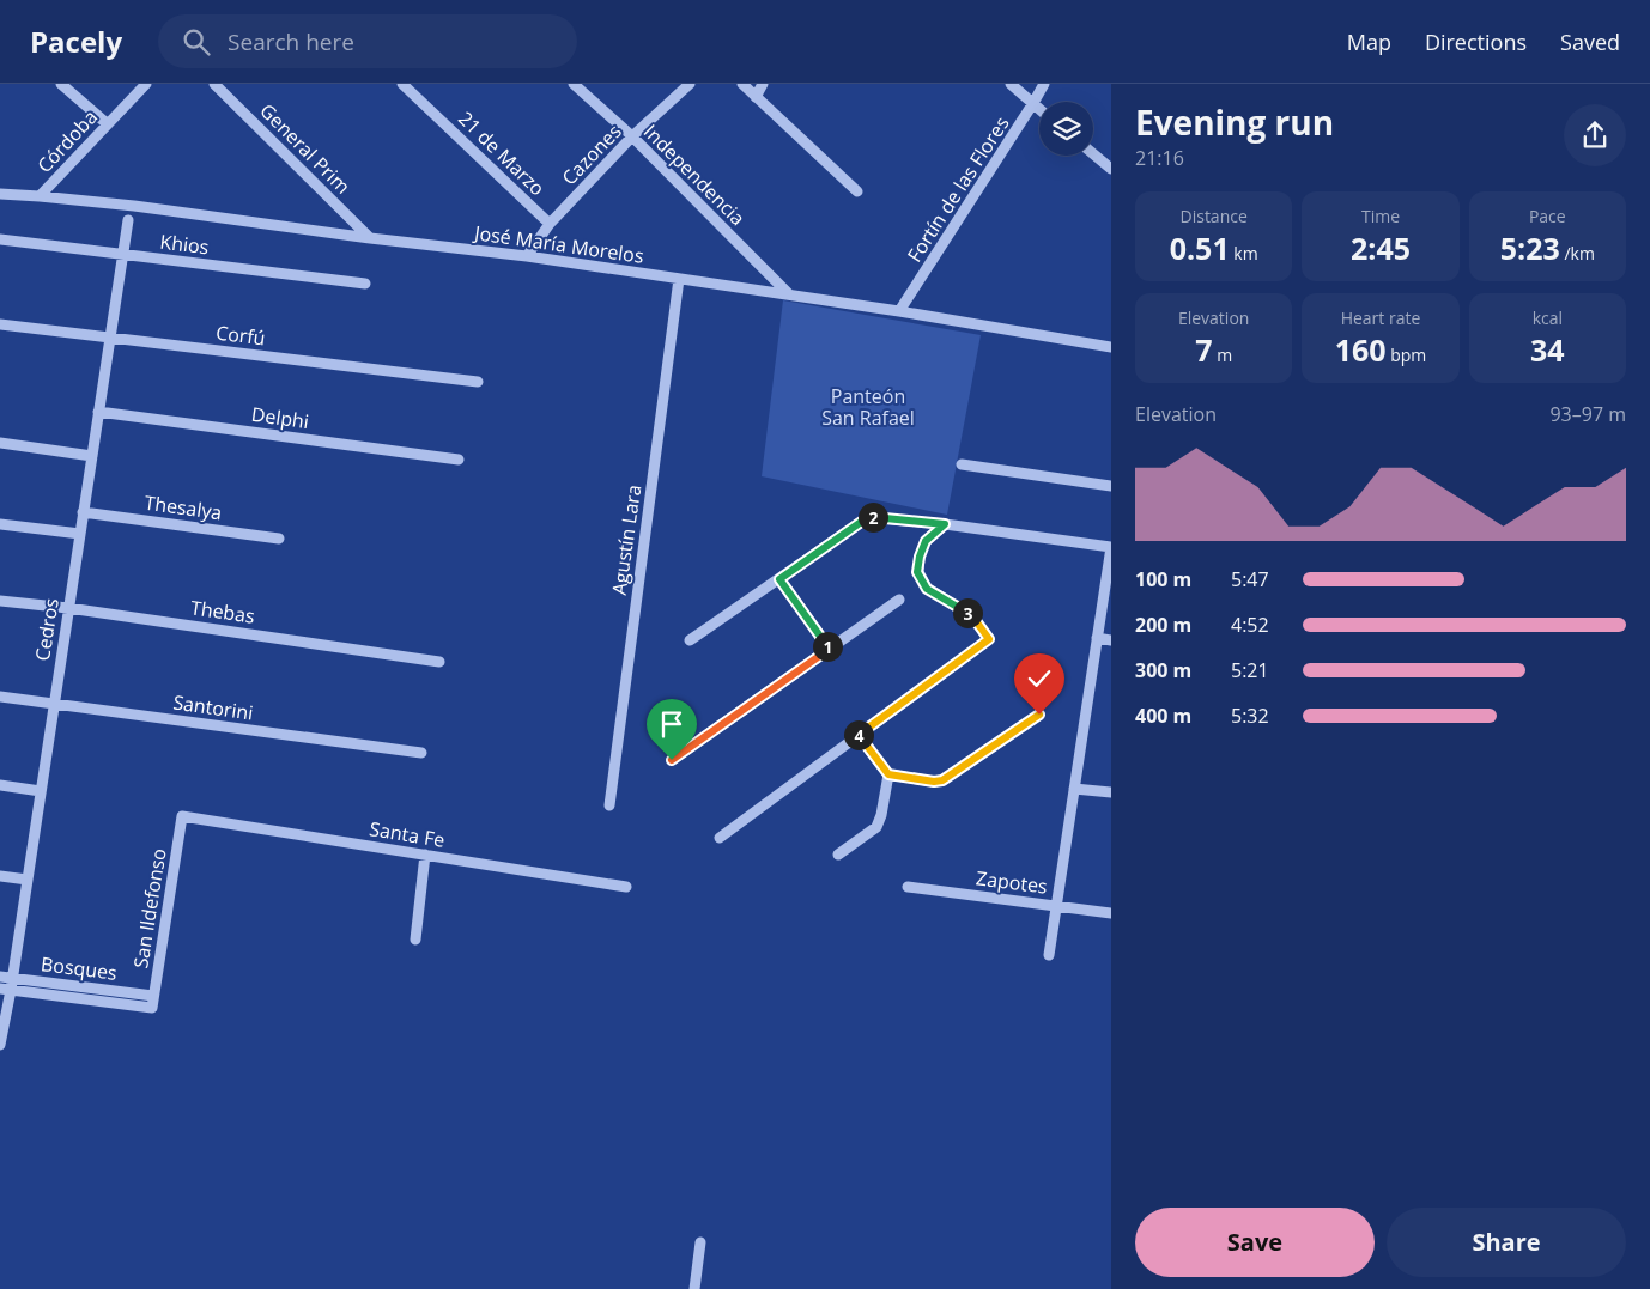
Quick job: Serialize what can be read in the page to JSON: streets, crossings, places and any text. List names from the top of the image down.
{
  "streets": {
    "street": [
      "Córdoba",
      "General Prim",
      "21 de Marzo",
      "Cazones",
      "Independencia",
      "Fortín de las Flores",
      "Khios",
      "José María Morelos",
      "Corfú",
      "Delphi",
      "Thesalya",
      "Agustín Lara",
      "Thebas",
      "Cedros",
      "Santorini",
      "Santa Fe",
      "Zapotes",
      "San Ildefonso",
      "Bosques"
    ]
  },
  "crossings": [
    ["Córdoba", "José María Morelos"],
    ["General Prim", "José María Morelos"],
    ["21 de Marzo", "Cazones"],
    ["Cazones", "Independencia"],
    ["Cazones", "José María Morelos"],
    ["Independencia", "José María Morelos"],
    ["Fortín de las Flores", "José María Morelos"],
    ["Khios", "Cedros"],
    ["José María Morelos", "Agustín Lara"],
    ["Corfú", "Cedros"],
    ["Delphi", "Cedros"],
    ["Thesalya", "Cedros"],
    ["Thebas", "Cedros"],
    ["Cedros", "Santorini"],
    ["Cedros", "Bosques"],
    ["Santa Fe", "San Ildefonso"],
    ["San Ildefonso", "Bosques"]
  ],
  "parks": ["Panteón San Rafael"],
  "page": {
    "header": "Pacely",
    "search": "Search here",
    "nav": ["Map", "Directions", "Saved"],
    "heading": ["Evening run", "21:16"],
    "stats": [
      ["Distance", "0.51 km"],
      ["Time", "2:45"],
      ["Pace", "5:23 /km"],
      ["Elevation", "7 m"],
      ["Heart rate", "160 bpm"],
      ["kcal", "34"]
    ],
    "chart": ["Elevation", "93–97 m"],
    "pins": [
      "2",
      "3",
      "1",
      "4"
    ],
    "list": [
      {
        "name": "100 m",
        "note": "5:47"
      },
      {
        "name": "200 m",
        "note": "4:52"
      },
      {
        "name": "300 m",
        "note": "5:21"
      },
      {
        "name": "400 m",
        "note": "5:32"
      }
    ],
    "buttons": ["Save", "Share"]
  }
}
